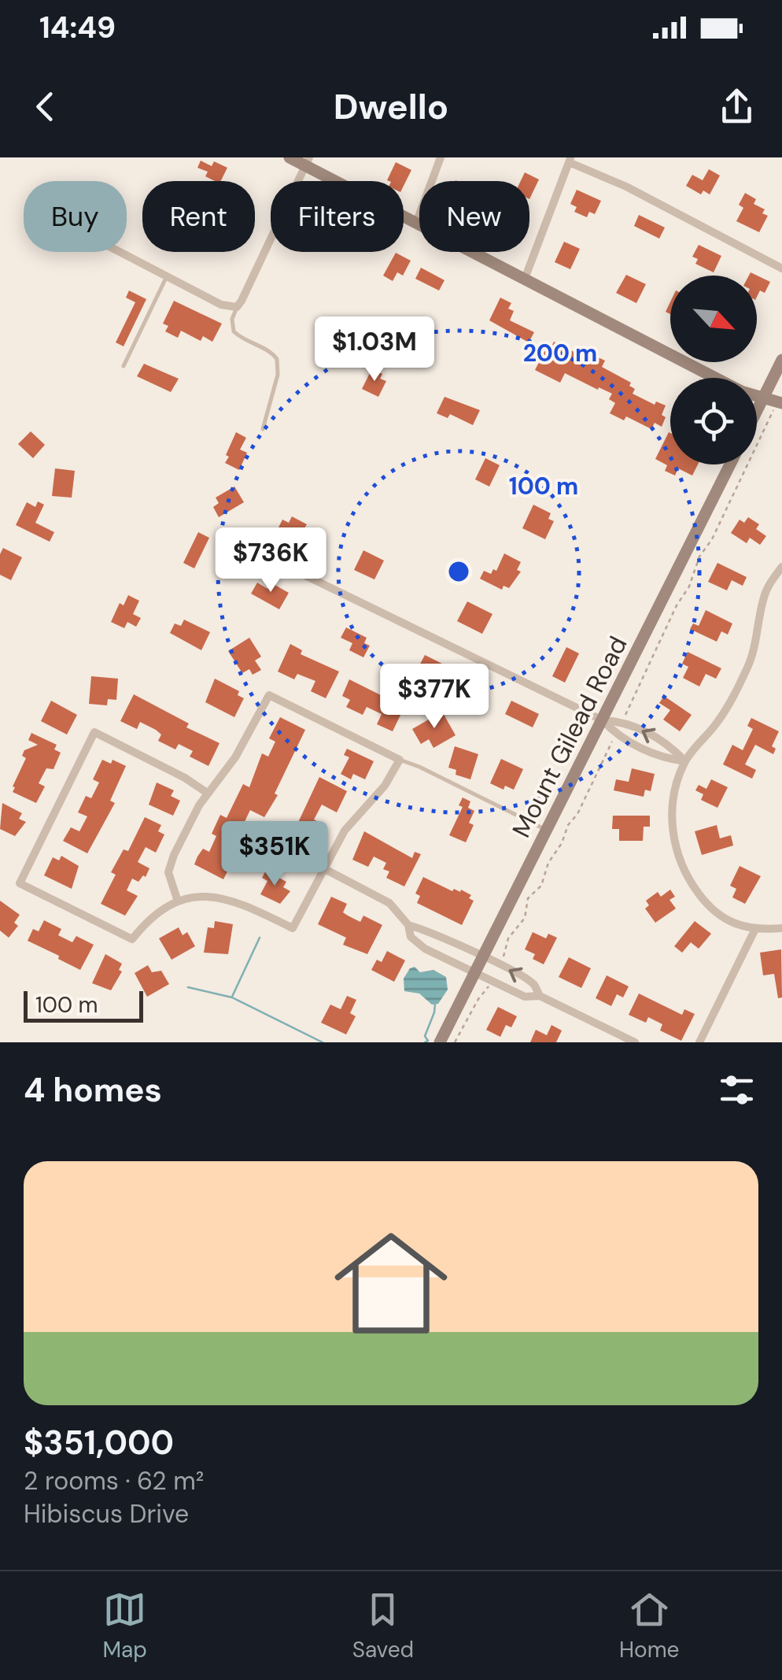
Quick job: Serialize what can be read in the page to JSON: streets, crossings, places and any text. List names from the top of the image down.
{
  "streets": {
    "street": ["Mount Gilead Road"]
  },
  "scale_bar": "100 m",
  "north": "bottom right",
  "page": {
    "status": "14:49",
    "header": "Dwello",
    "chip": [
      "Buy",
      "Rent",
      "Filters",
      "New"
    ],
    "price": [
      "$1.03M",
      "$736K",
      "$377K",
      "$351K"
    ],
    "scale": "100 m",
    "heading": "4 homes",
    "list": [
      {
        "name": "$351,000",
        "note": "2 rooms · 62 m² · Hibiscus Drive"
      }
    ],
    "tabs": ["Map", "Saved", "Home"]
  },
  "rings": ["200 m", "100 m"]
}
